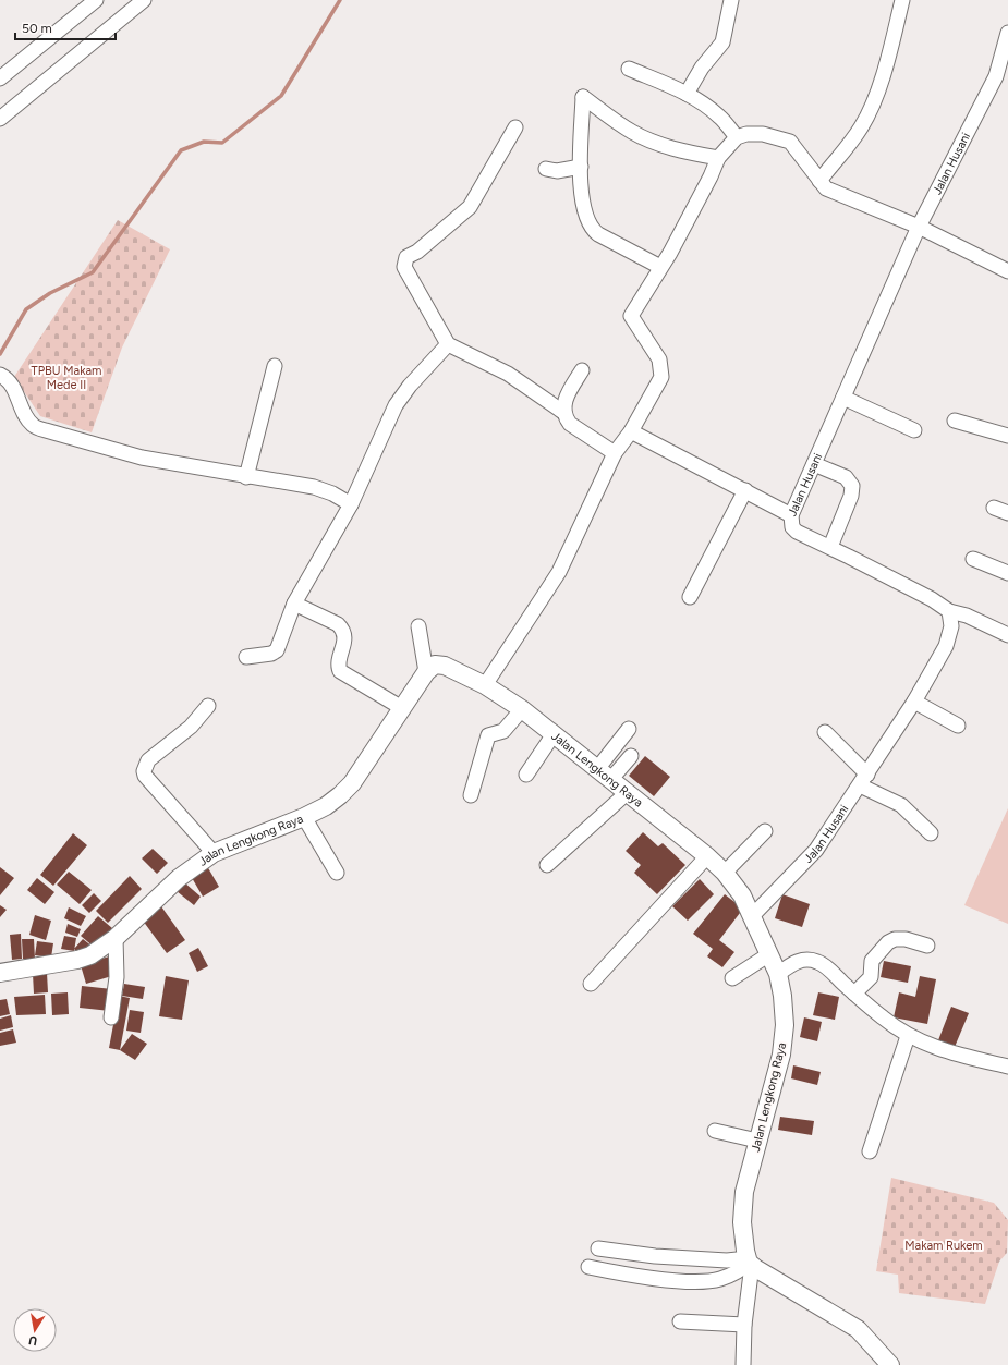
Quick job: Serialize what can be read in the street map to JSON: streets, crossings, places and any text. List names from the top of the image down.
{
  "streets": {
    "street": ["Jalan Husani", "Jalan Lengkong Raya"]
  },
  "crossings": [
    ["Jalan Husani", "Jalan Lengkong Raya"]
  ],
  "parks": ["TPBU Makam Mede II", "Makam Rukem"],
  "scale_bar": "50 m",
  "north": "bottom"
}
